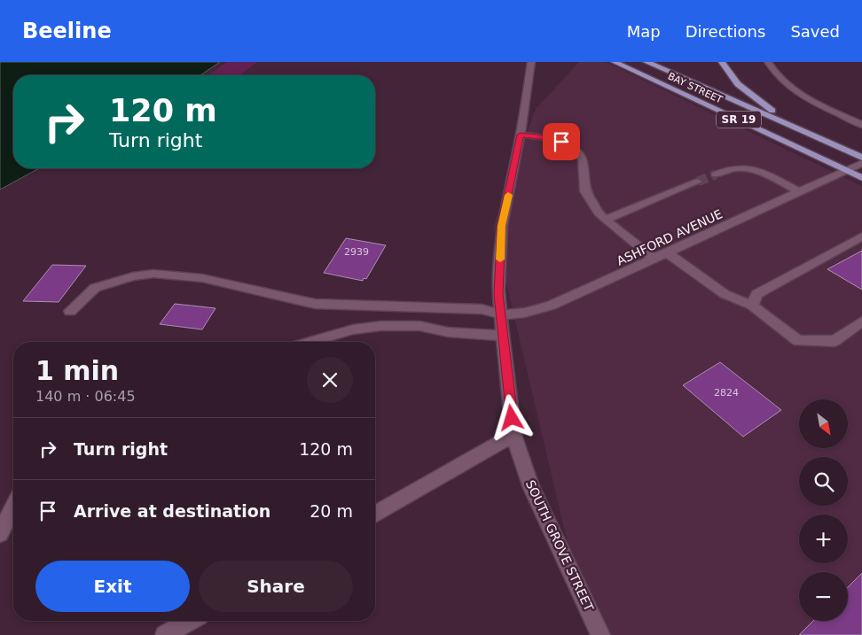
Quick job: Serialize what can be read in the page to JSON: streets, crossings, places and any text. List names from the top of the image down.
{
  "streets": {
    "main road": ["BAY STREET", "SR 19"],
    "street": ["ASHFORD AVENUE", "SOUTH GROVE STREET"]
  },
  "crossings": [
    ["BAY STREET", "SR 19"],
    ["BAY STREET", "ASHFORD AVENUE"],
    ["ASHFORD AVENUE", "SOUTH GROVE STREET"]
  ],
  "house_numbers": ["2939", "2824"],
  "north": "bottom right",
  "page": {
    "header": "Beeline",
    "nav": ["Map", "Directions", "Saved"],
    "turn": ["120 m", "Turn right"],
    "heading": ["1 min", "140 m · 06:45"],
    "map_buttons": ["+", "−"],
    "list": [
      {
        "name": "Turn right",
        "value": "120 m"
      },
      {
        "name": "Arrive at destination",
        "value": "20 m"
      }
    ],
    "buttons": ["Exit", "Share"]
  }
}
